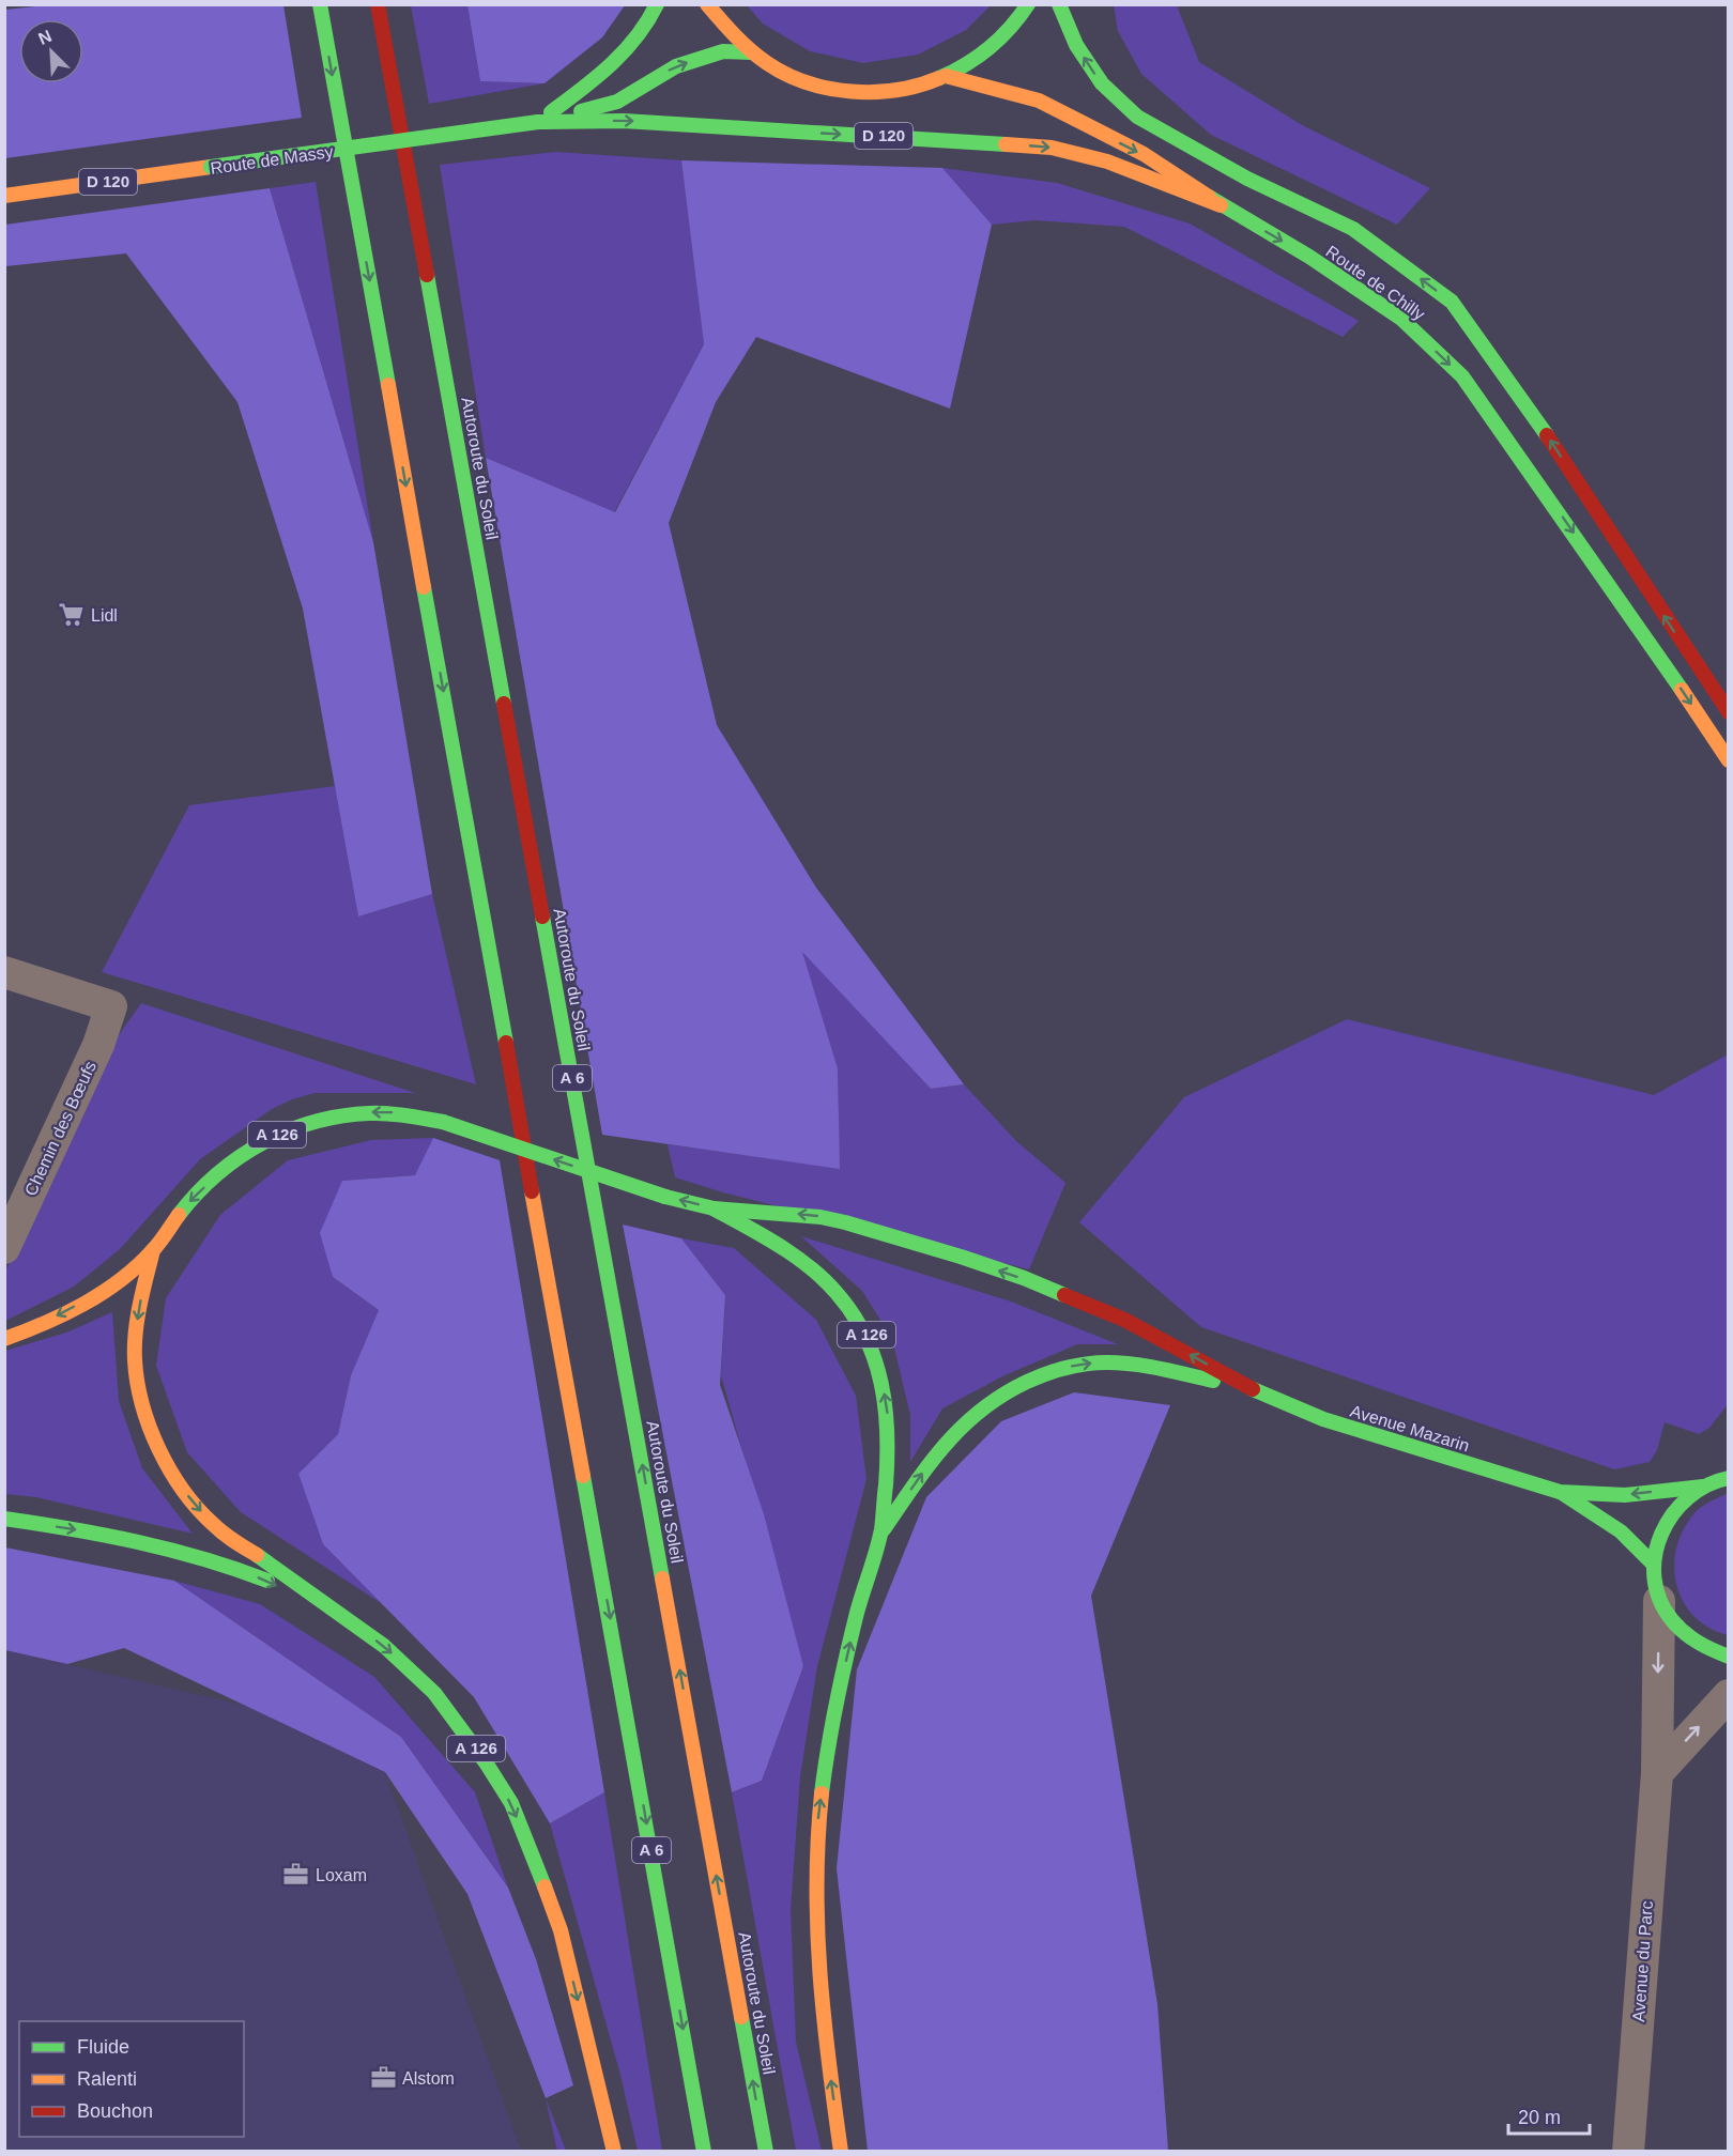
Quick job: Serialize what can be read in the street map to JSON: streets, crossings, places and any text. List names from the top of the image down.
{
  "streets": {
    "main road": [
      "D 120",
      "Route de Massy",
      "Route de Chilly",
      "Autoroute du Soleil",
      "A 6",
      "A 126",
      "Avenue Mazarin"
    ],
    "street": ["Chemin des Bœufs", "Avenue du Parc"]
  },
  "crossings": [
    ["D 120", "Route de Massy"],
    ["D 120", "Route de Chilly"]
  ],
  "places": {
    "supermarket": ["Lidl"],
    "office": ["Loxam", "Alstom"]
  },
  "legend": ["Fluide", "Ralenti", "Bouchon"],
  "scale_bar": "20 m",
  "north": "top left"
}
